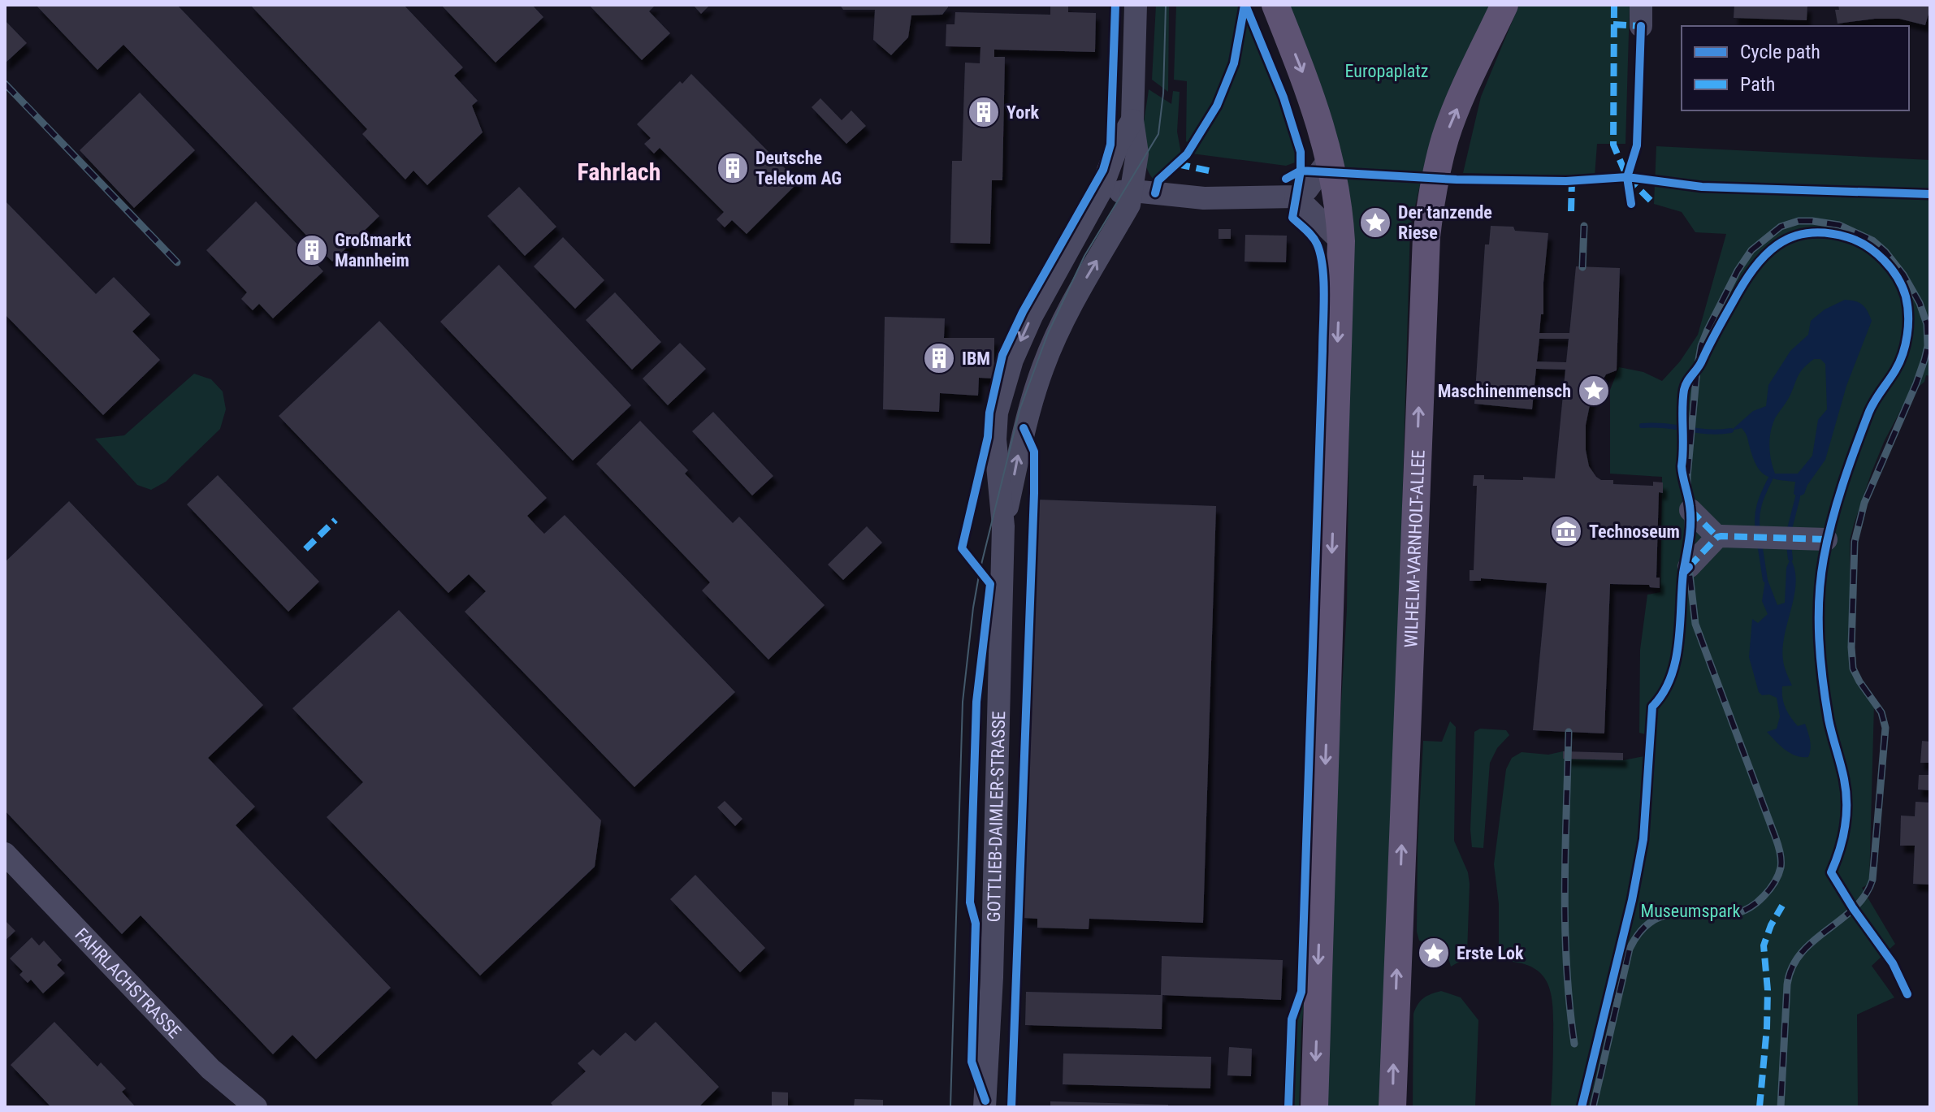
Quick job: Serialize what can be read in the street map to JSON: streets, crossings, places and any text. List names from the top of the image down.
{
  "streets": {
    "main road": ["WILHELM-VARNHOLT-ALLEE"],
    "street": ["GOTTLIEB-DAIMLER-STRASSE", "FAHRLACHSTRASSE"]
  },
  "districts": ["Fahrlach"],
  "parks": ["Europaplatz", "Museumspark"],
  "places": {
    "building": [
      "York",
      "Deutsche Telekom AG",
      "Großmarkt Mannheim",
      "IBM"
    ],
    "place": ["Der tanzende Riese", "Maschinenmensch", "Erste Lok"],
    "museum": ["Technoseum"]
  },
  "legend": ["Cycle path", "Path"]
}
